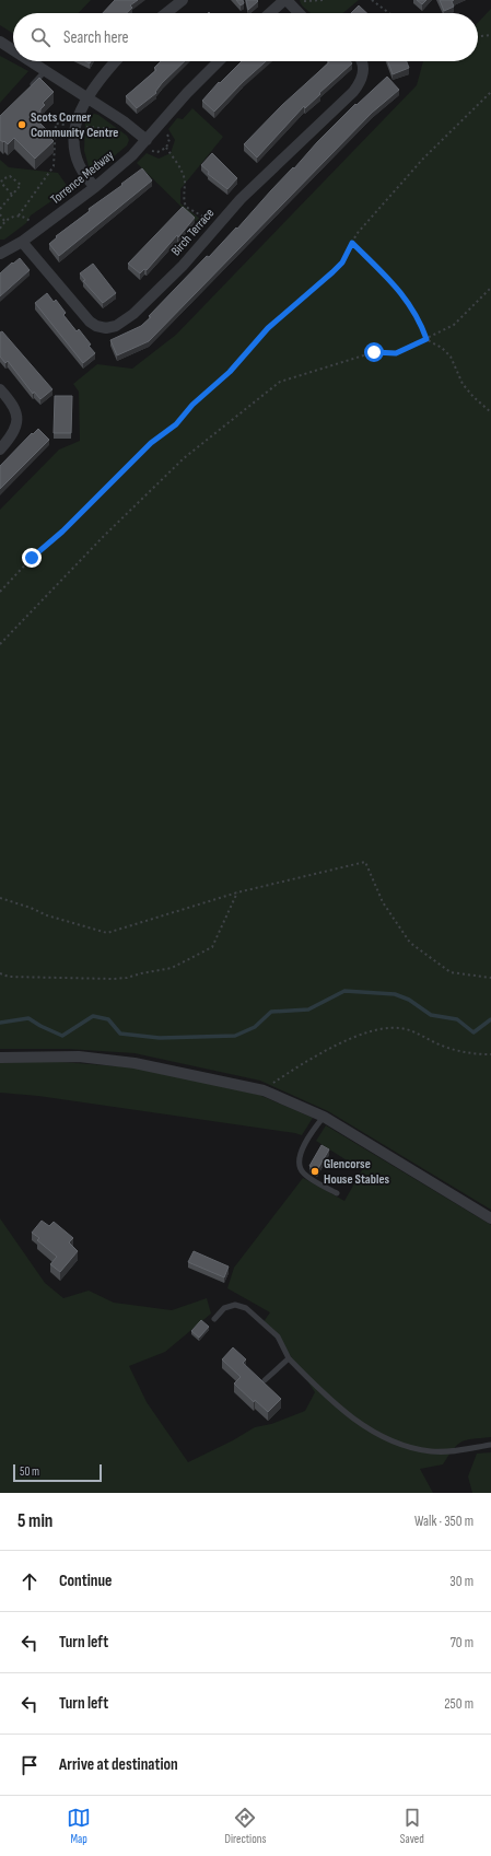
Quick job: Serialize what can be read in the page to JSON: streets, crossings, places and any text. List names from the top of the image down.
{
  "streets": {
    "street": ["Torrence Medway", "Birch Terrace"]
  },
  "crossings": [
    ["Torrence Medway", "Birch Terrace"]
  ],
  "places": ["Scots Corner Community Centre", "Glencorse House Stables"],
  "scale_bar": "50 m",
  "page": {
    "search": "Search here",
    "scale": "50 m",
    "heading": ["5 min", "Walk · 350 m"],
    "list": [
      ["Continue", "30 m"],
      ["Turn left", "70 m"],
      ["Turn left", "250 m"],
      "Arrive at destination"
    ],
    "nav": ["Map", "Directions", "Saved"]
  }
}
